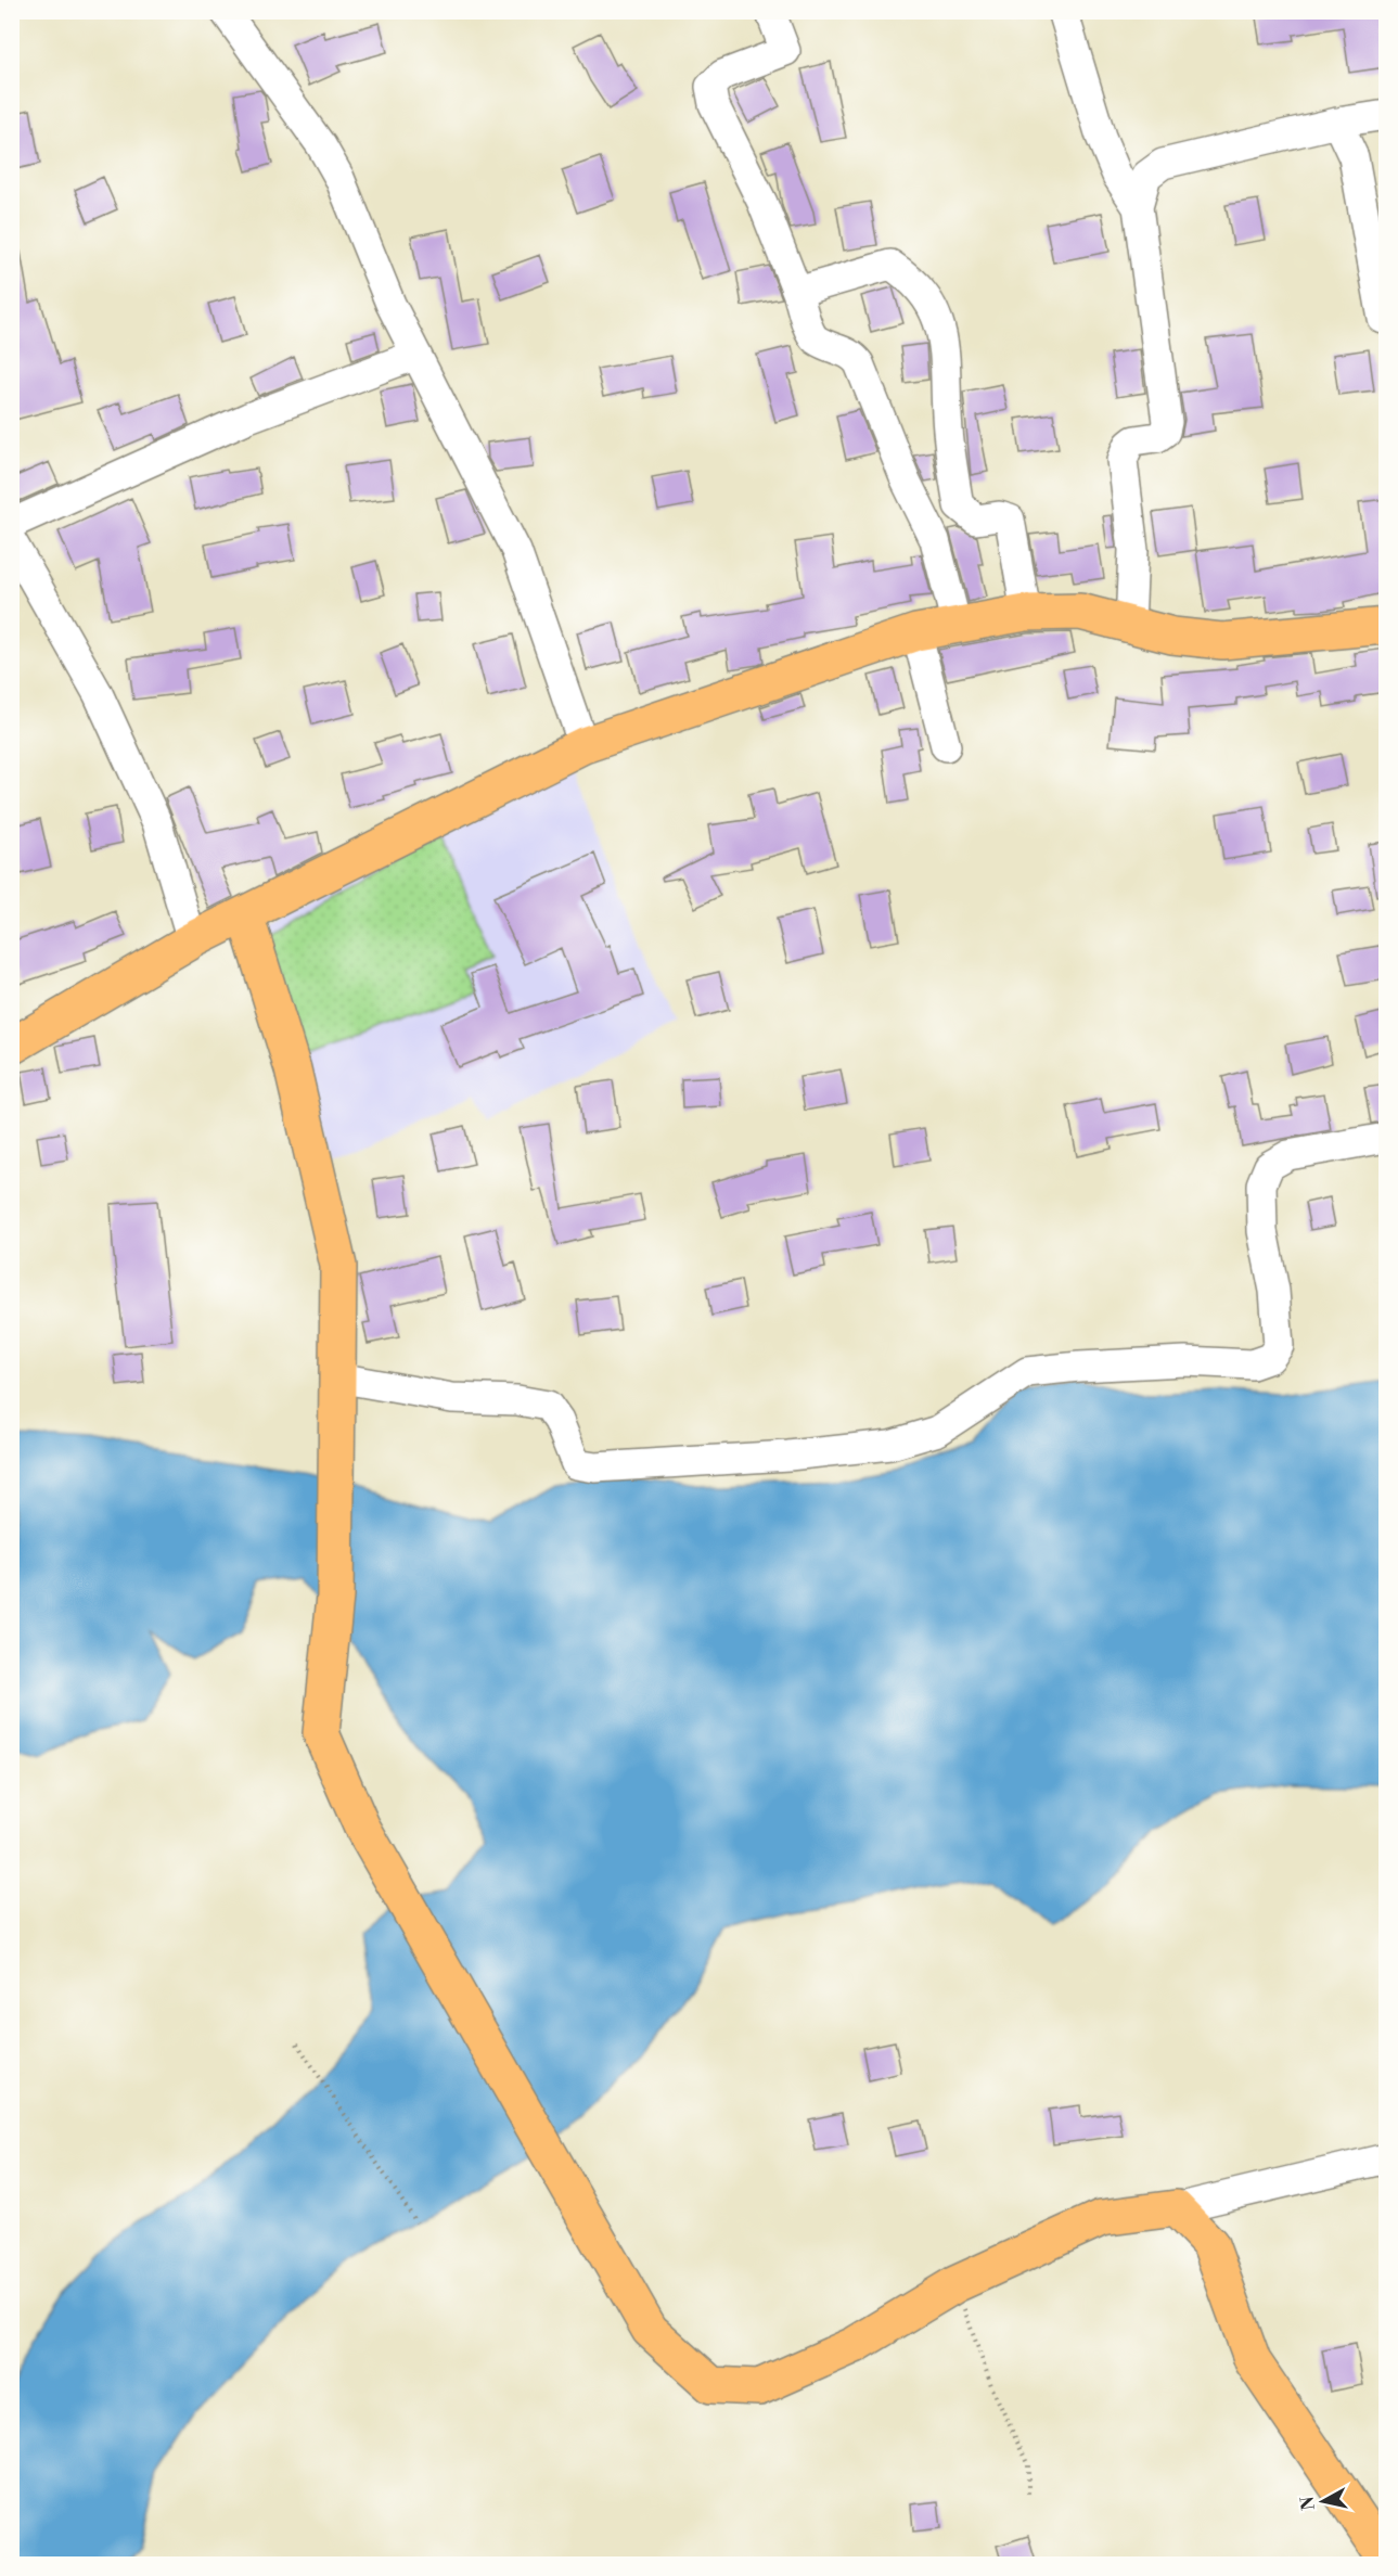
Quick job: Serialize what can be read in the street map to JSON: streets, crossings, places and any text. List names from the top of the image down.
{
  "north": "left"
}
